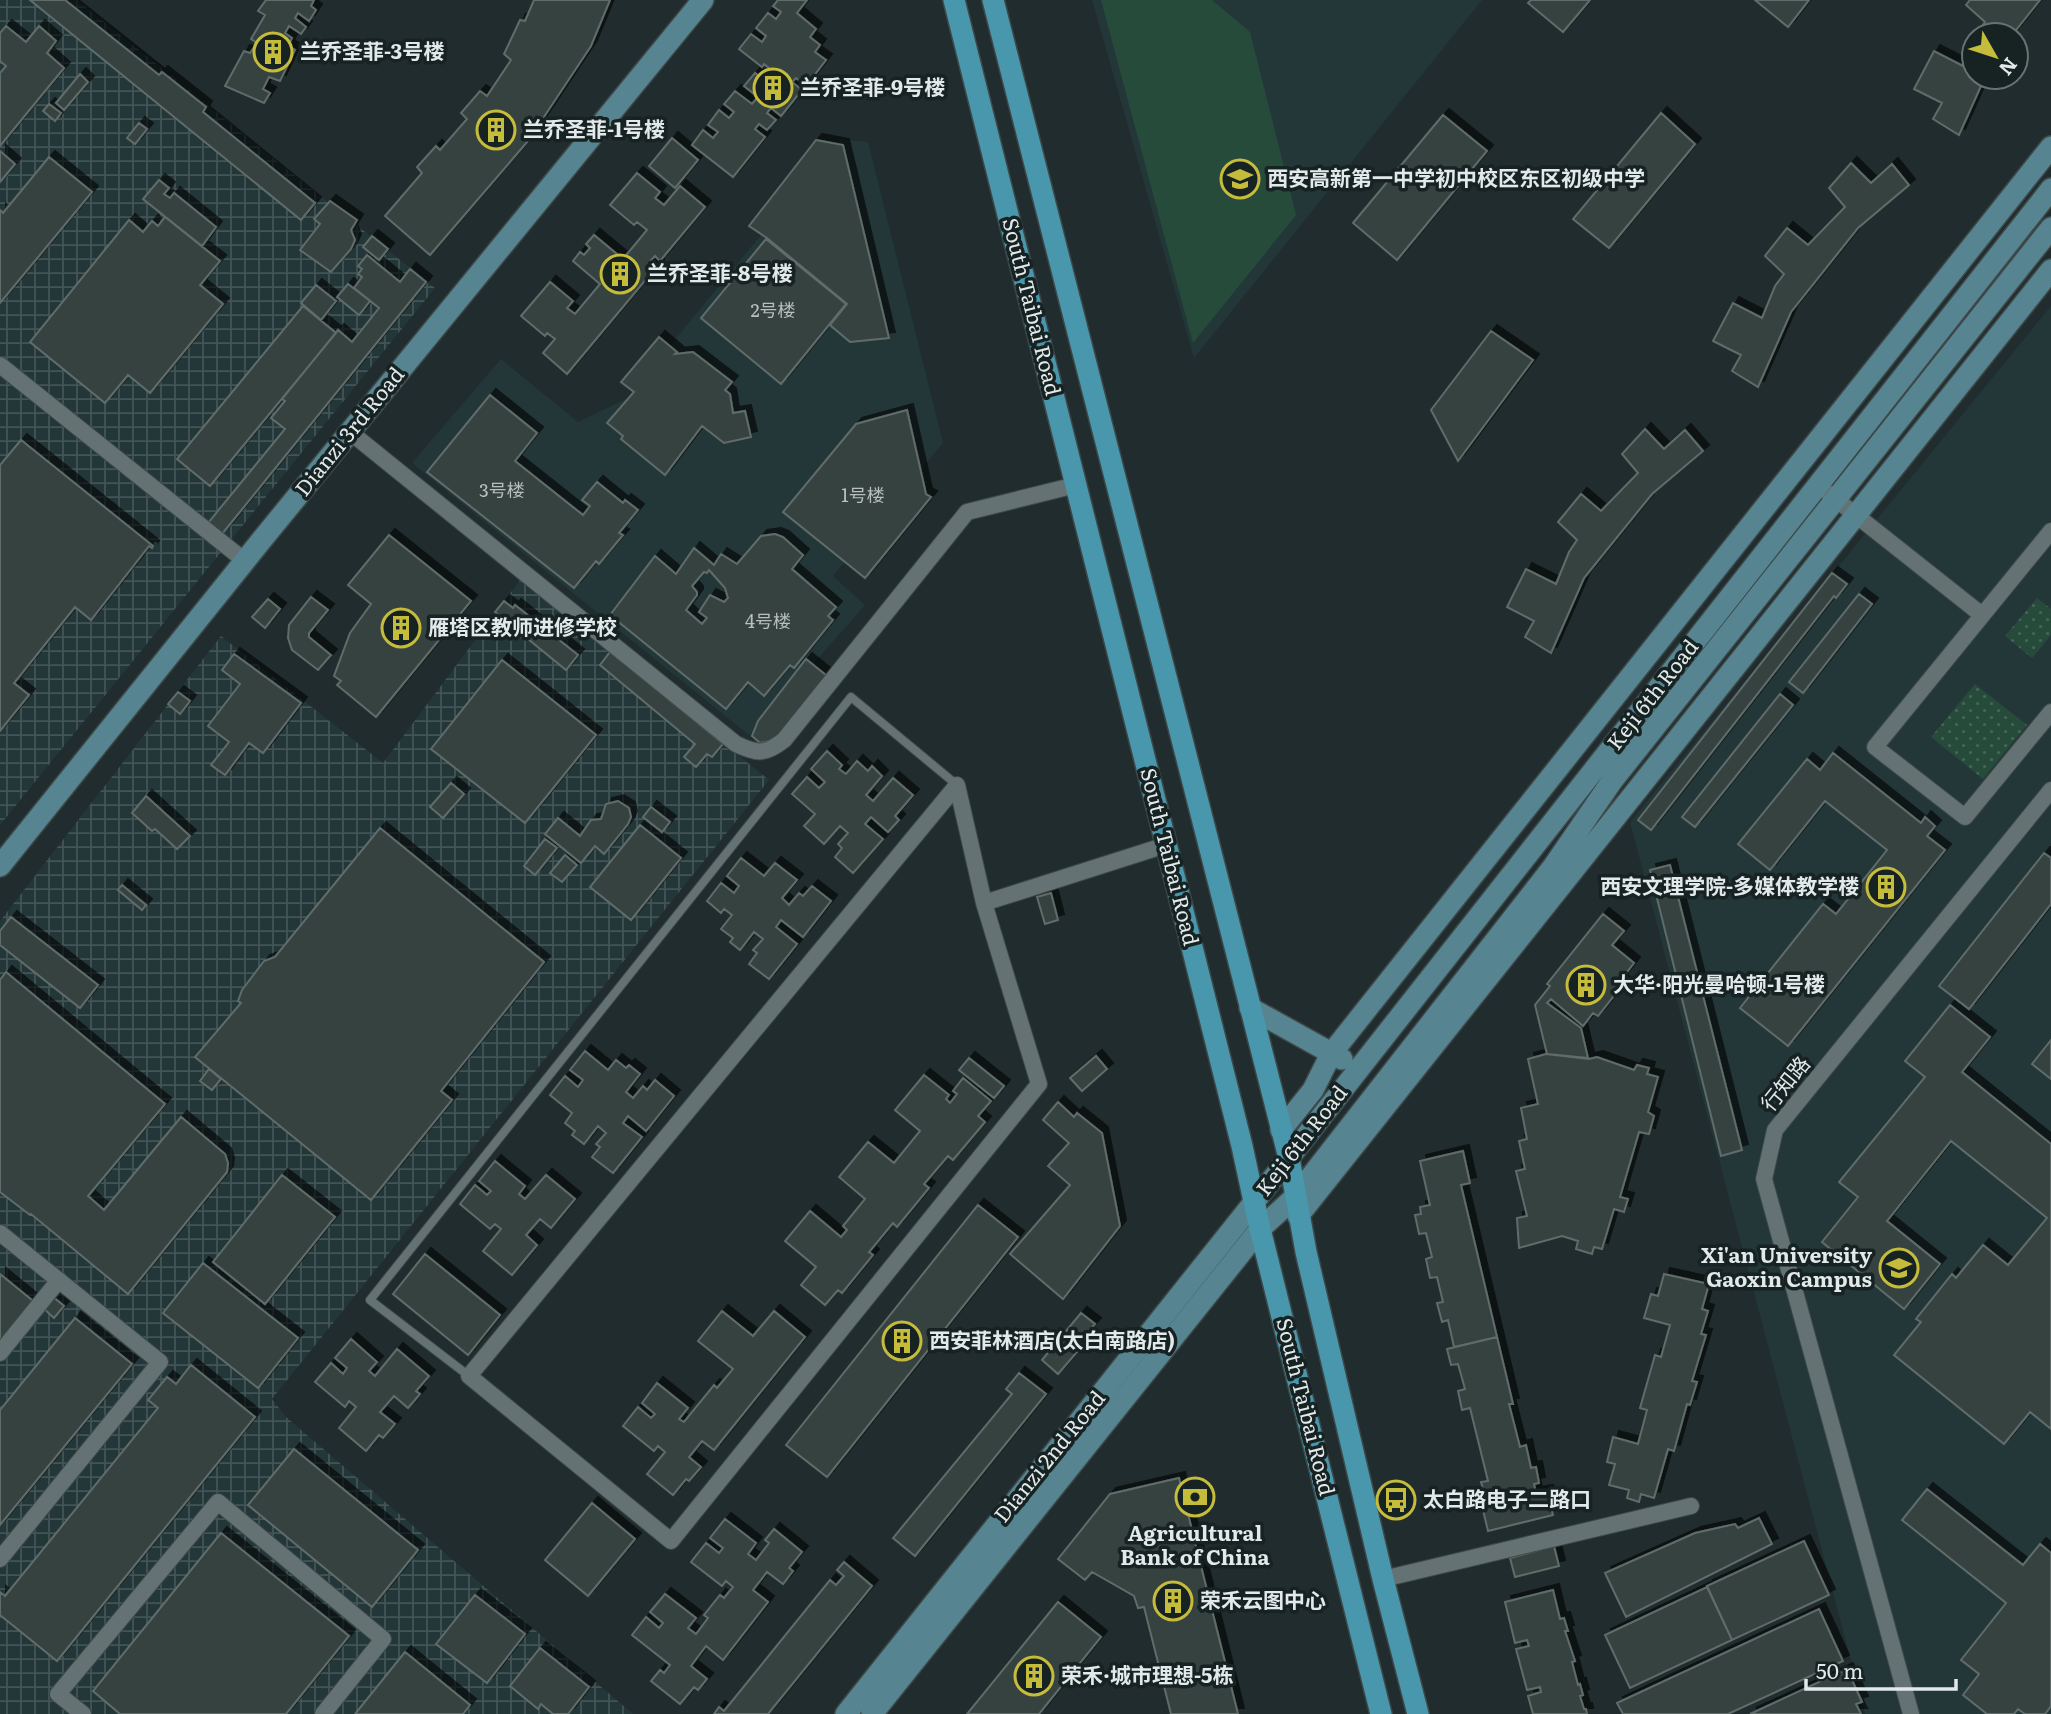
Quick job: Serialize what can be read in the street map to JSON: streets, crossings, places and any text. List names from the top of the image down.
{
  "streets": {
    "main road": [
      "South Taibai Road",
      "Dianzi 3rd Road",
      "Keji 6th Road",
      "Dianzi 2nd Road"
    ],
    "street": ["行知路"]
  },
  "crossings": [
    ["South Taibai Road", "Keji 6th Road"],
    ["South Taibai Road", "Dianzi 2nd Road"],
    ["Keji 6th Road", "Dianzi 2nd Road"]
  ],
  "places": {
    "building": [
      "兰乔圣菲-3号楼",
      "兰乔圣菲-9号楼",
      "兰乔圣菲-1号楼",
      "兰乔圣菲-8号楼",
      "雁塔区教师进修学校",
      "西安文理学院-多媒体教学楼",
      "大华·阳光曼哈顿-1号楼",
      "西安菲林酒店(太白南路店)",
      "荣禾云图中心",
      "荣禾·城市理想-5栋"
    ],
    "school or university": ["西安高新第一中学初中校区东区初级中学", "Xi'an University Gaoxin Campus"],
    "bank": ["Agricultural Bank of China"],
    "bus stop": ["太白路电子二路口"]
  },
  "house_numbers": [
    "2号楼",
    "3号楼",
    "1号楼",
    "4号楼"
  ],
  "scale_bar": "50 m",
  "north": "bottom right"
}
